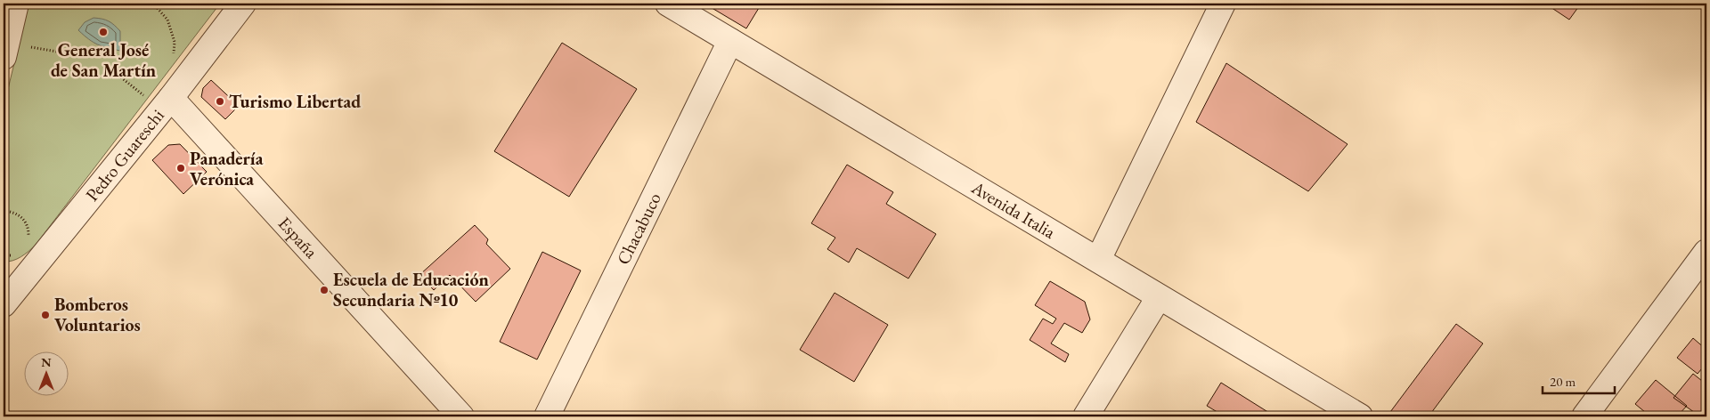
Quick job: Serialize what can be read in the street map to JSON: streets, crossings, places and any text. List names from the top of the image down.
{
  "streets": {
    "street": [
      "Pedro Guareschi",
      "Avenida Italia",
      "Chacabuco",
      "España"
    ]
  },
  "crossings": [
    ["Pedro Guareschi", "España"],
    ["Avenida Italia", "Chacabuco"]
  ],
  "places": [
    "General José de San Martín",
    "Turismo Libertad",
    "Panadería Verónica",
    "Escuela de Educación Secundaria Nº10",
    "Bomberos Voluntarios"
  ],
  "scale_bar": "20 m",
  "north": "top"
}
